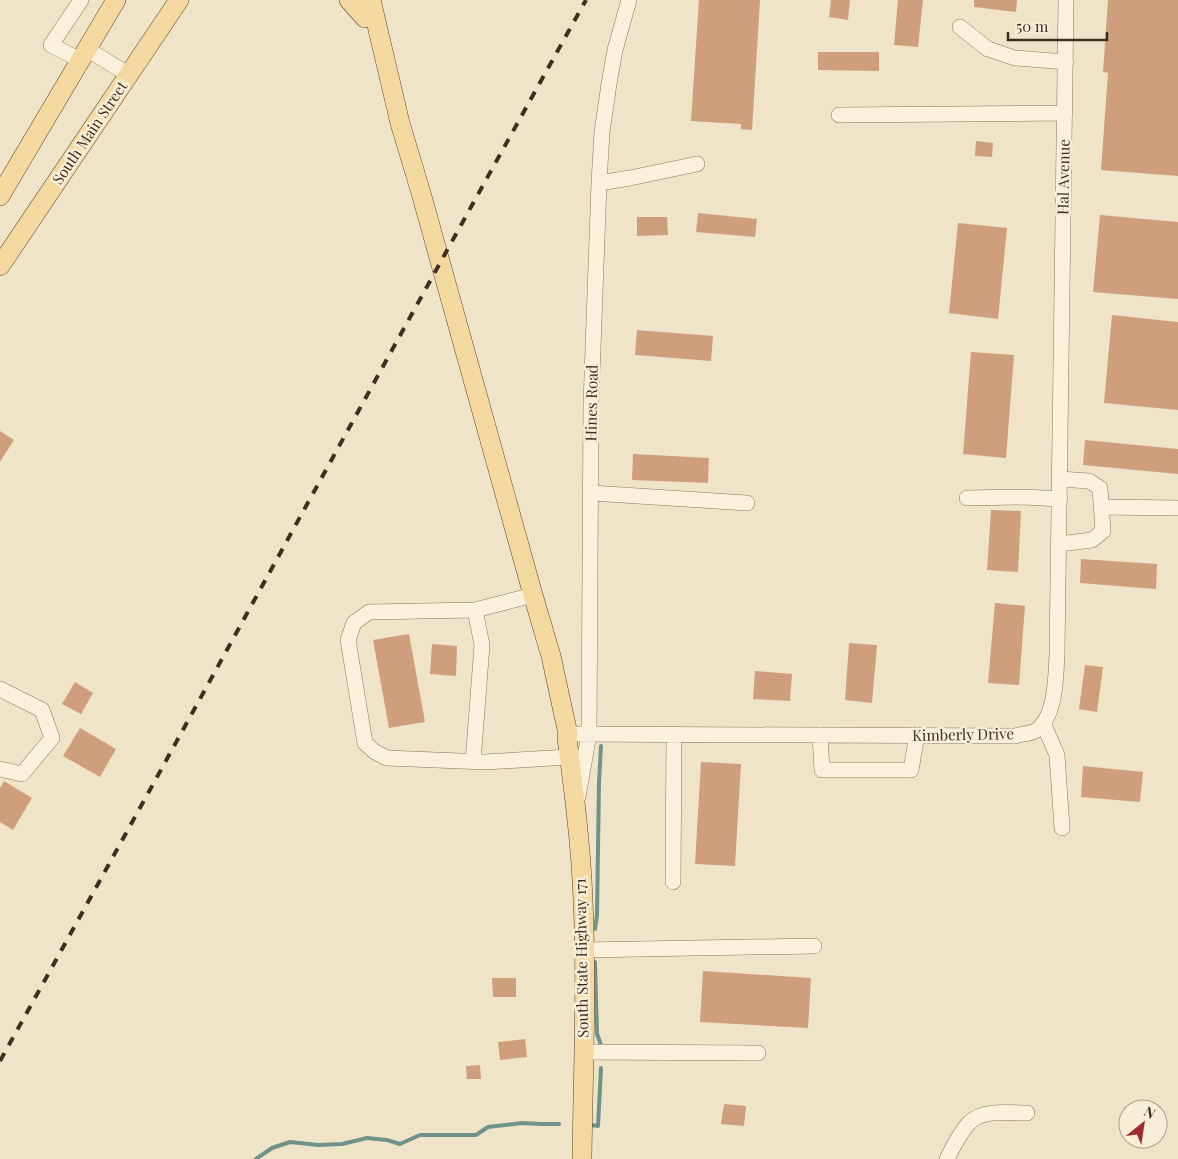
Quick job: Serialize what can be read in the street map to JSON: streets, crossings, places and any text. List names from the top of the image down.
{
  "streets": {
    "main road": ["South Main Street", "South State Highway 171"],
    "street": ["Hal Avenue", "Hines Road", "Kimberly Drive"]
  },
  "crossings": [
    ["Hines Road", "Kimberly Drive"],
    ["Hines Road", "South State Highway 171"],
    ["Kimberly Drive", "South State Highway 171"]
  ],
  "scale_bar": "50 m",
  "north": "top right"
}
